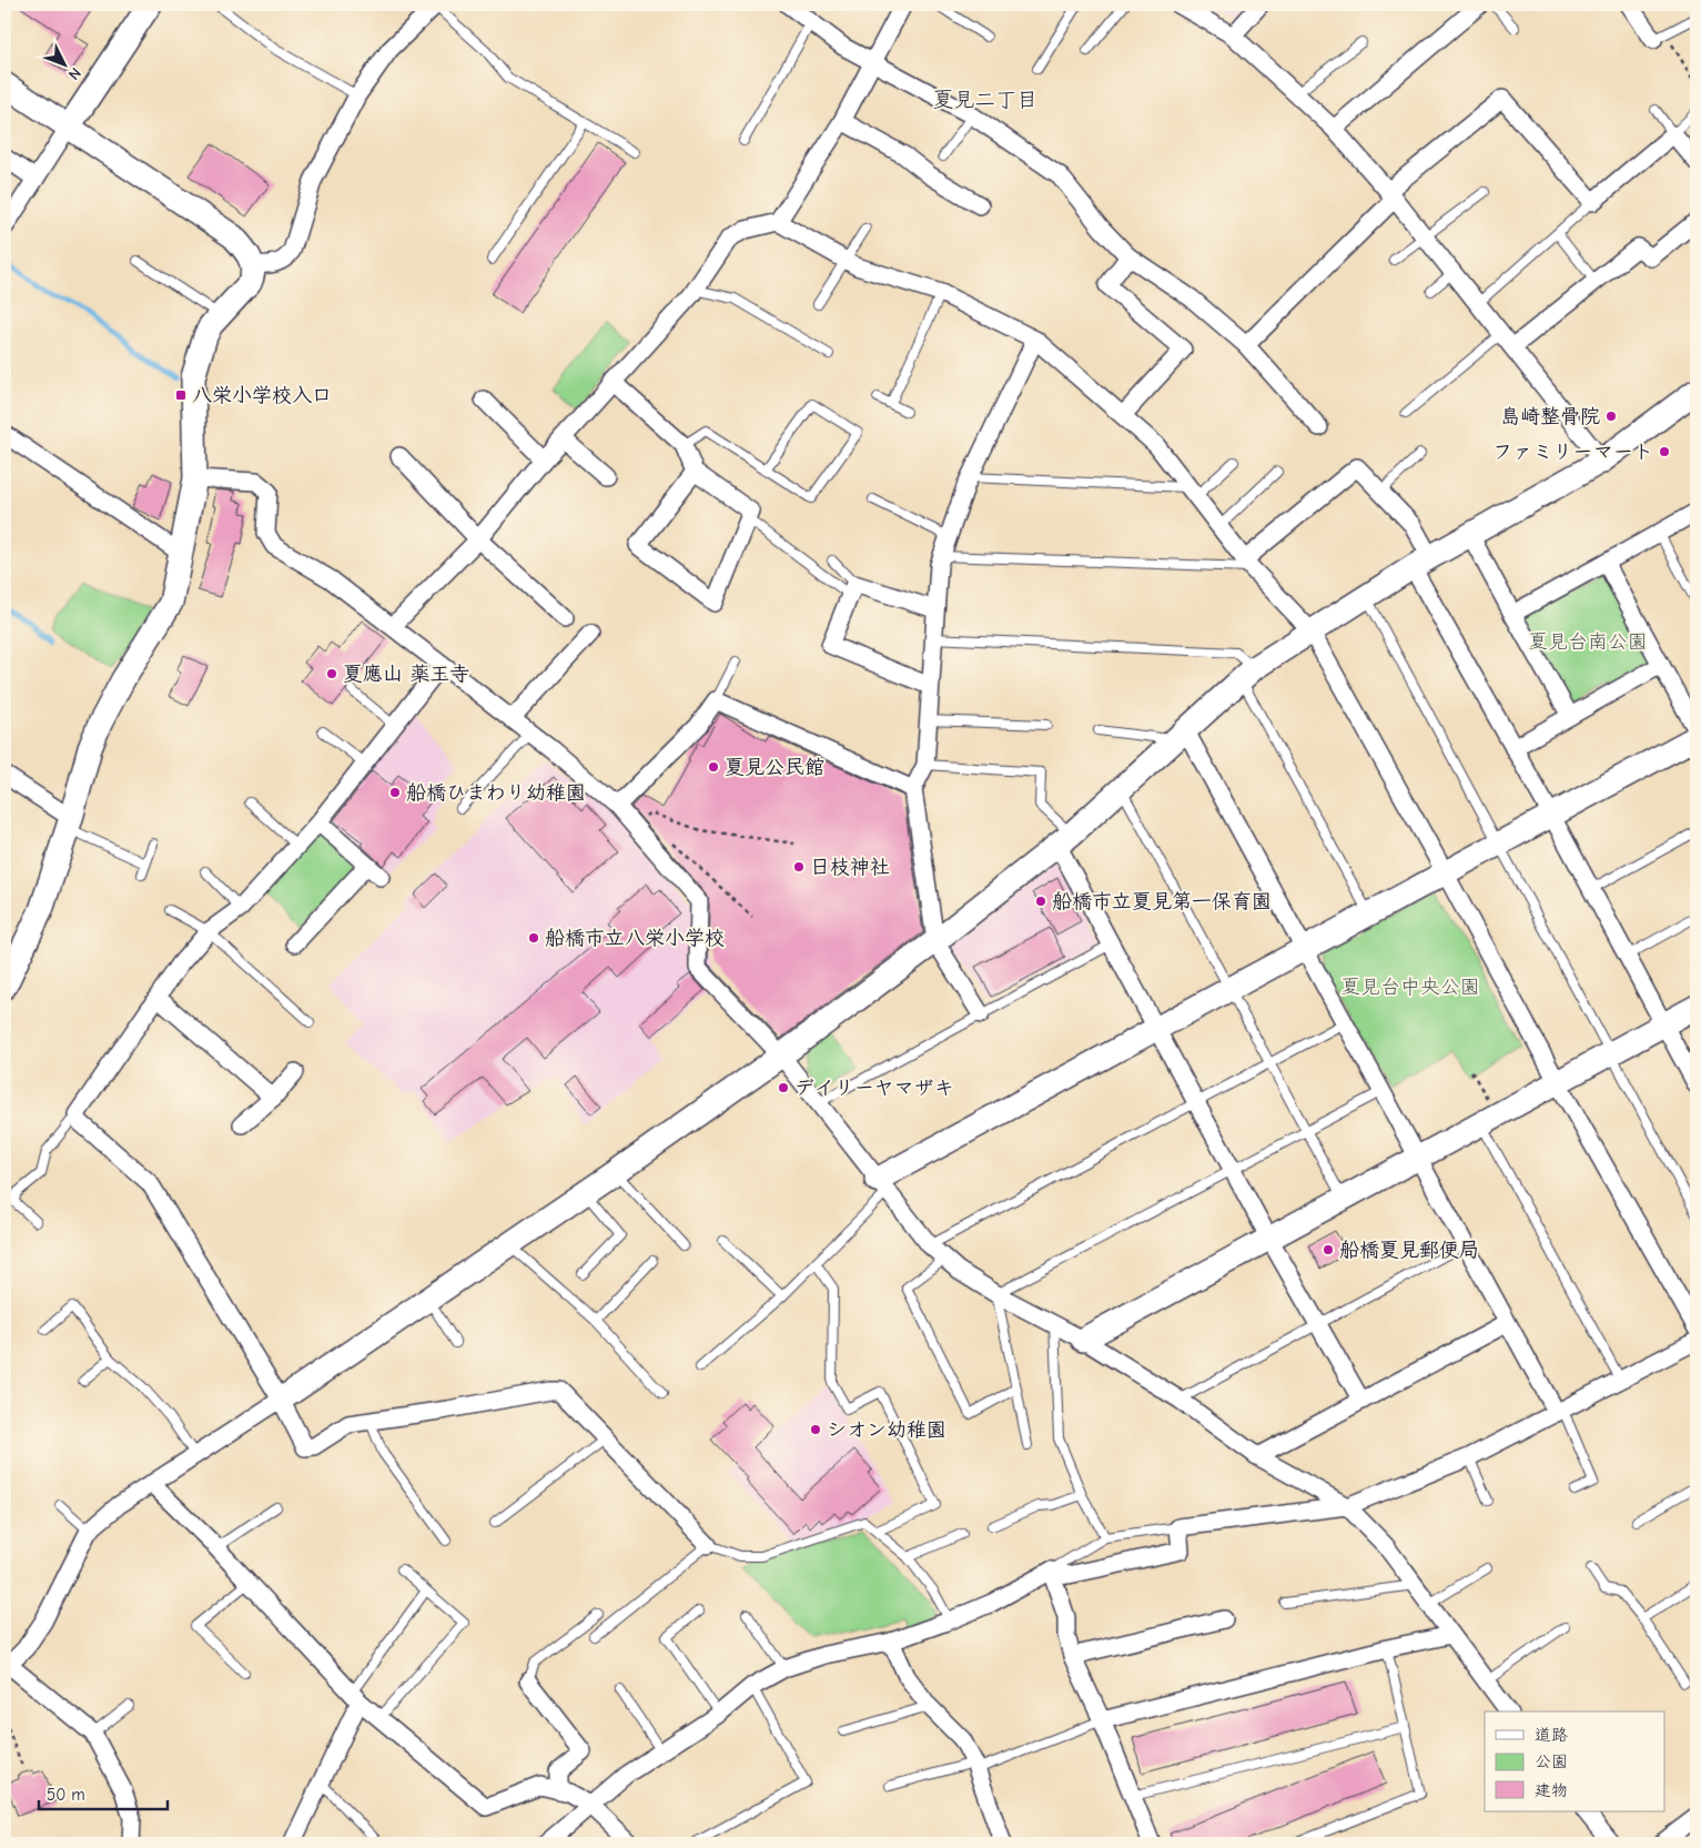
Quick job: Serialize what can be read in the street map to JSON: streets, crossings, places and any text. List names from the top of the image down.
{
  "districts": ["夏見二丁目"],
  "parks": ["夏見台南公園", "夏見台中央公園"],
  "places": {
    "transit": ["八栄小学校入口"],
    "other": [
      "島崎整骨院",
      "ファミリーマート",
      "夏應山 薬王寺",
      "夏見公民館",
      "船橋ひまわり幼稚園",
      "日枝神社",
      "船橋市立夏見第一保育園",
      "船橋市立八栄小学校",
      "デイリーヤマザキ",
      "船橋夏見郵便局",
      "シオン幼稚園"
    ]
  },
  "legend": ["道路", "公園", "建物"],
  "scale_bar": "50 m",
  "north": "bottom right"
}
